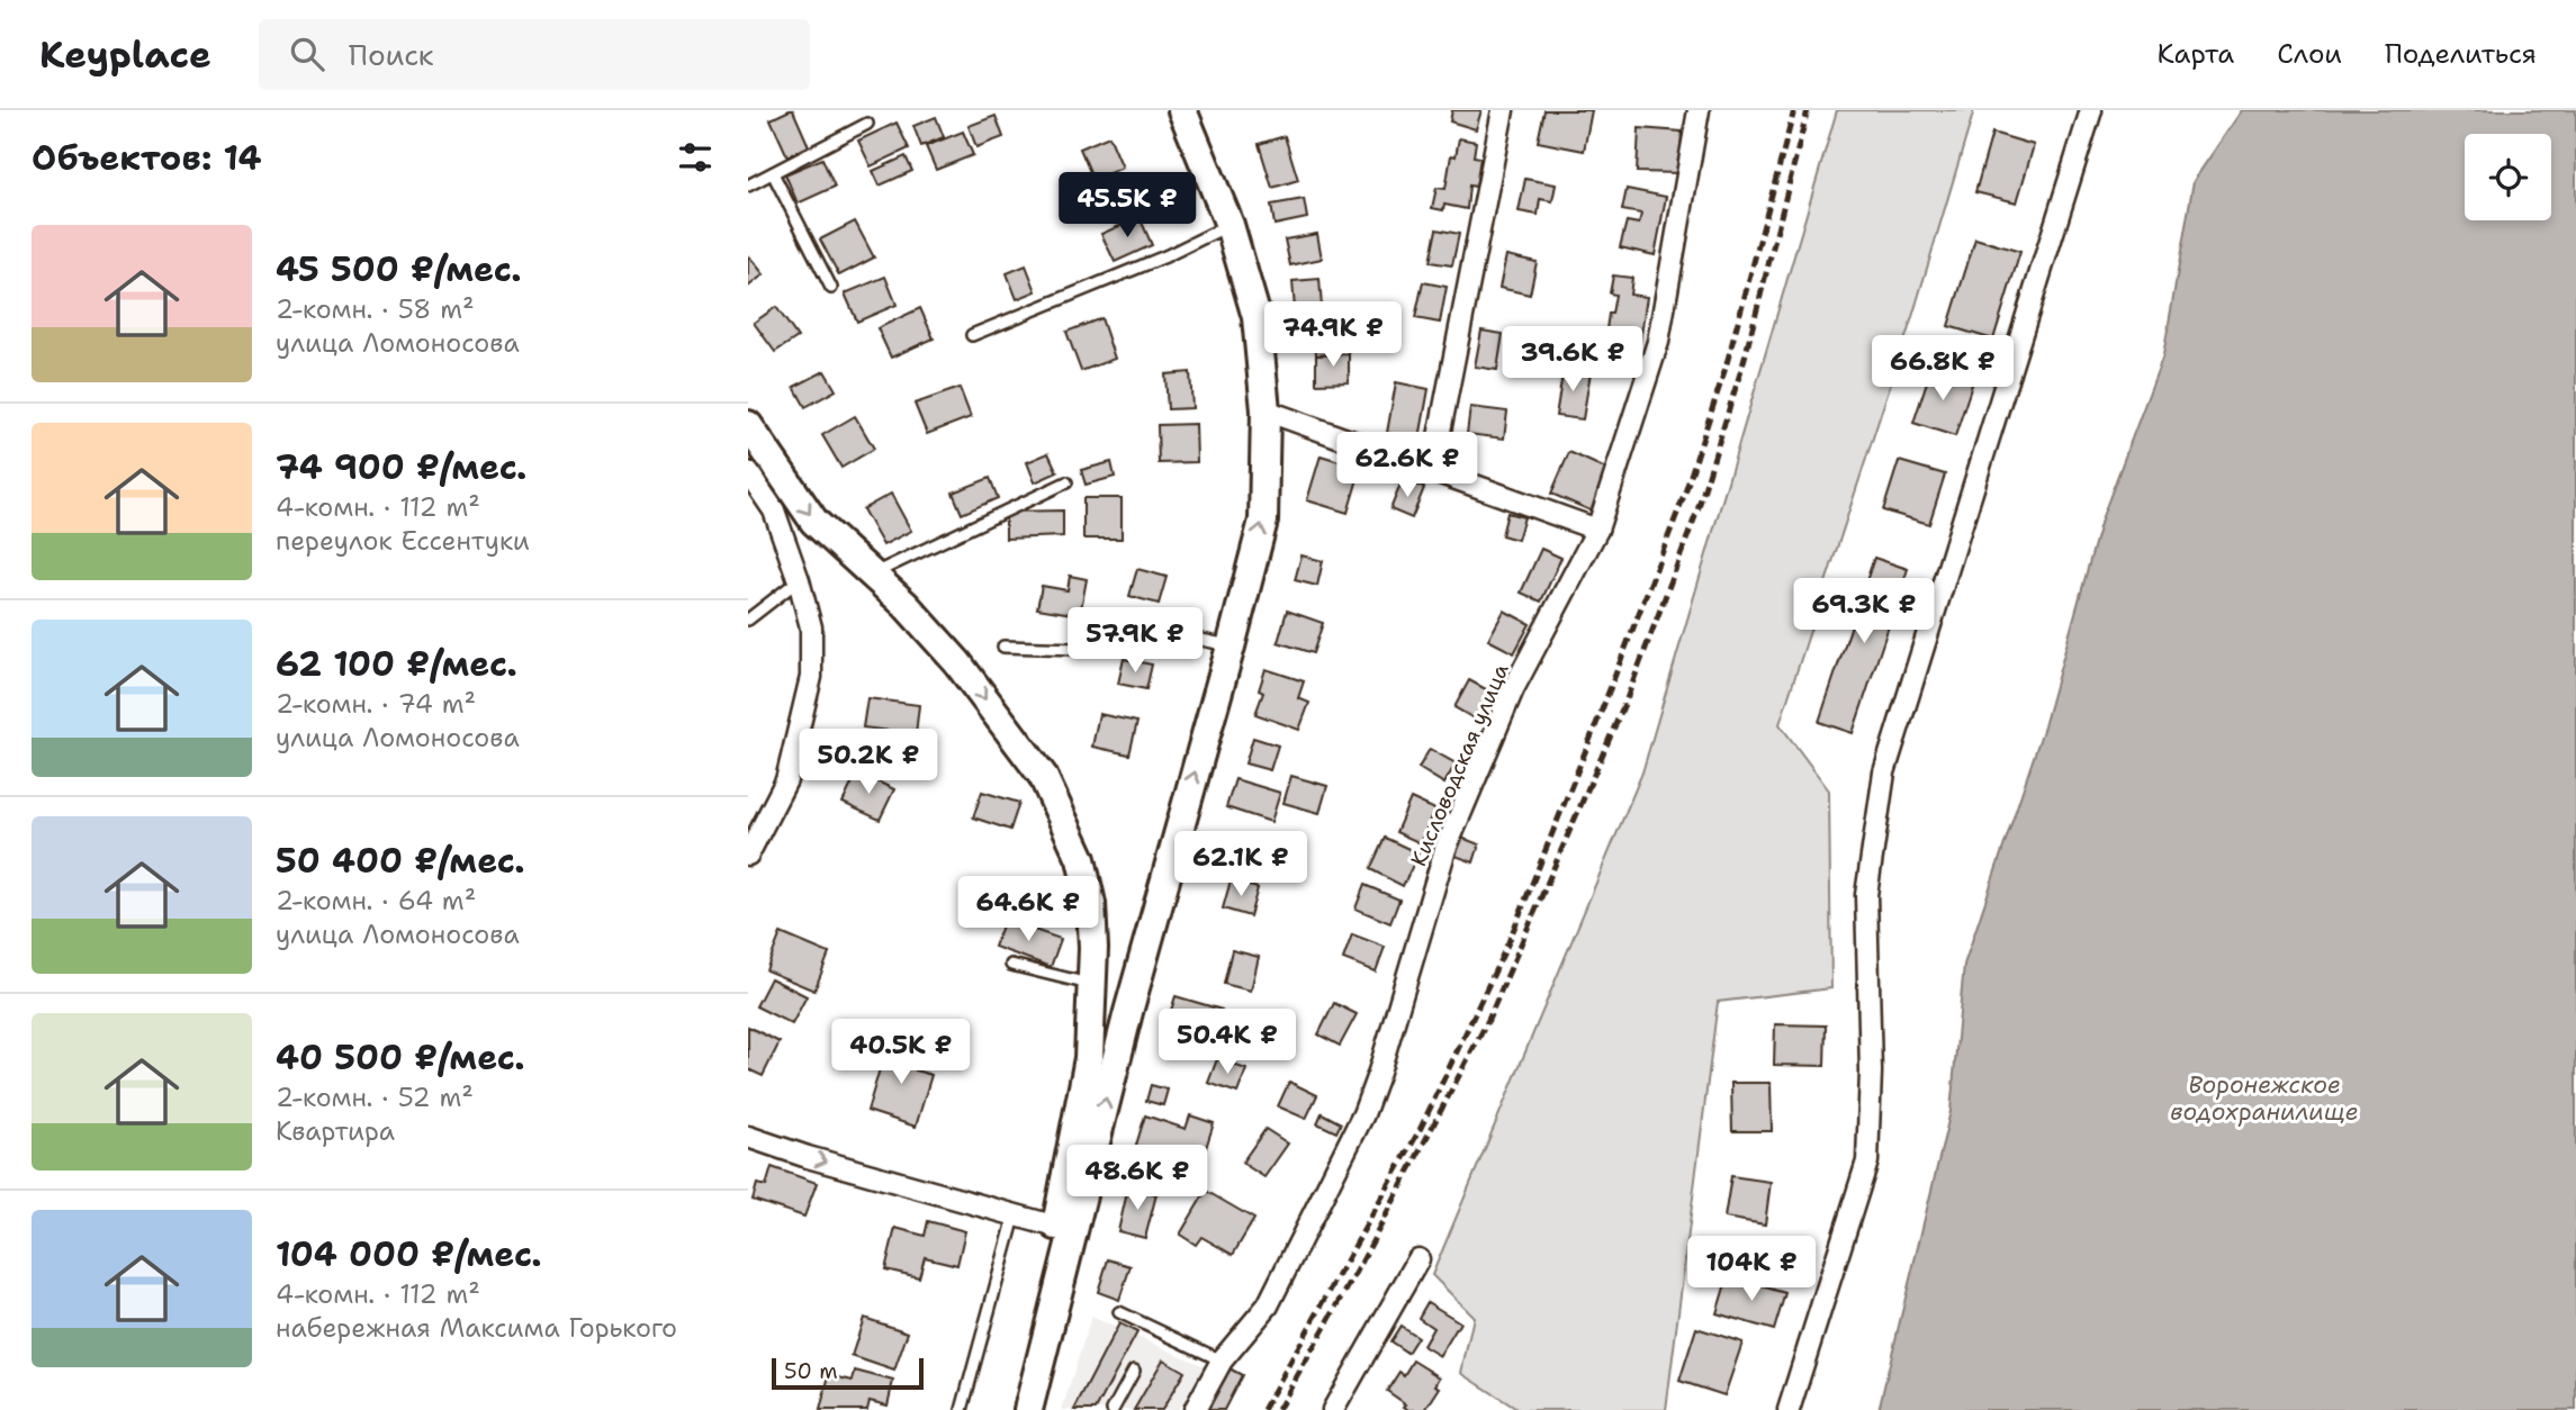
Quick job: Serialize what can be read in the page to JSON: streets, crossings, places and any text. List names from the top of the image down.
{
  "streets": {
    "street": ["Кисловодская улица"]
  },
  "water": ["Воронежское водохранилище"],
  "scale_bar": "50 m",
  "page": {
    "header": "Keyplace",
    "search": "Поиск",
    "nav": ["Карта", "Слои", "Поделиться"],
    "heading": "Объектов: 14",
    "price": [
      "45.5K ₽",
      "74.9K ₽",
      "39.6K ₽",
      "66.8K ₽",
      "62.6K ₽",
      "69.3K ₽",
      "57.9K ₽",
      "50.2K ₽",
      "62.1K ₽",
      "64.6K ₽",
      "50.4K ₽",
      "40.5K ₽",
      "48.6K ₽",
      "104K ₽"
    ],
    "list": [
      {
        "name": "45 500 ₽/мес.",
        "note": "2-комн. · 58 m² · улица Ломоносова"
      },
      {
        "name": "74 900 ₽/мес.",
        "note": "4-комн. · 112 m² · переулок Ессентуки"
      },
      {
        "name": "62 100 ₽/мес.",
        "note": "2-комн. · 74 m² · улица Ломоносова"
      },
      {
        "name": "50 400 ₽/мес.",
        "note": "2-комн. · 64 m² · улица Ломоносова"
      },
      {
        "name": "40 500 ₽/мес.",
        "note": "2-комн. · 52 m² · Квартира"
      },
      {
        "name": "104 000 ₽/мес.",
        "note": "4-комн. · 112 m² · набережная Максима Горького"
      }
    ],
    "scale": "50 m"
  }
}
